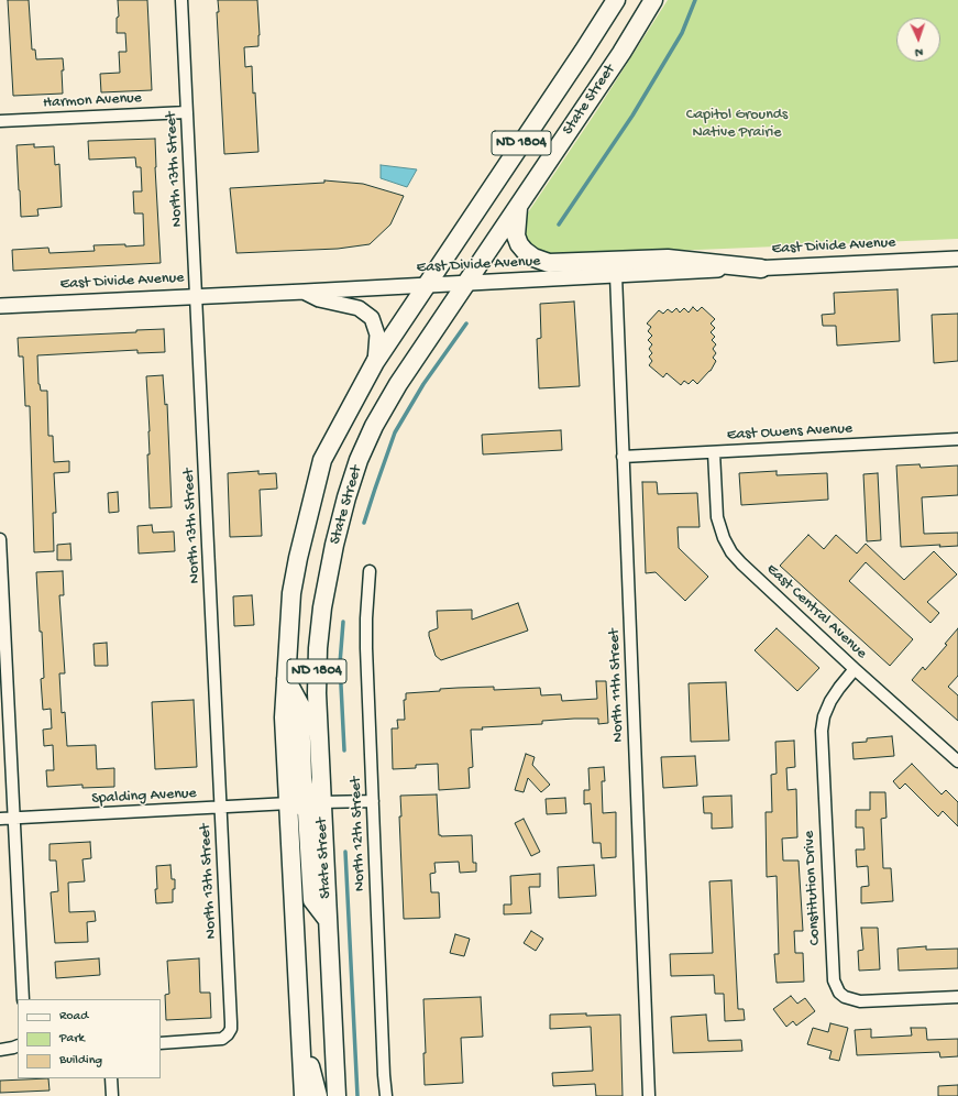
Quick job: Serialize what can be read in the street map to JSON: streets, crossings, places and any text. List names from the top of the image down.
{
  "streets": {
    "main road": ["State Street", "ND 1804"],
    "street": [
      "Harmon Avenue",
      "North 13th Street",
      "East Divide Avenue",
      "East Owens Avenue",
      "East Central Avenue",
      "North 11th Street",
      "Spalding Avenue",
      "North 12th Street",
      "Constitution Drive"
    ]
  },
  "crossings": [
    ["State Street", "East Divide Avenue"],
    ["Harmon Avenue", "North 13th Street"],
    ["ND 1804", "East Divide Avenue"],
    ["ND 1804", "Spalding Avenue"],
    ["North 13th Street", "East Divide Avenue"],
    ["North 13th Street", "Spalding Avenue"],
    ["East Divide Avenue", "North 11th Street"],
    ["East Owens Avenue", "East Central Avenue"],
    ["East Owens Avenue", "North 11th Street"],
    ["East Central Avenue", "Constitution Drive"]
  ],
  "parks": ["Capitol Grounds Native Prairie"],
  "legend": ["Road", "Park", "Building"],
  "north": "bottom"
}
